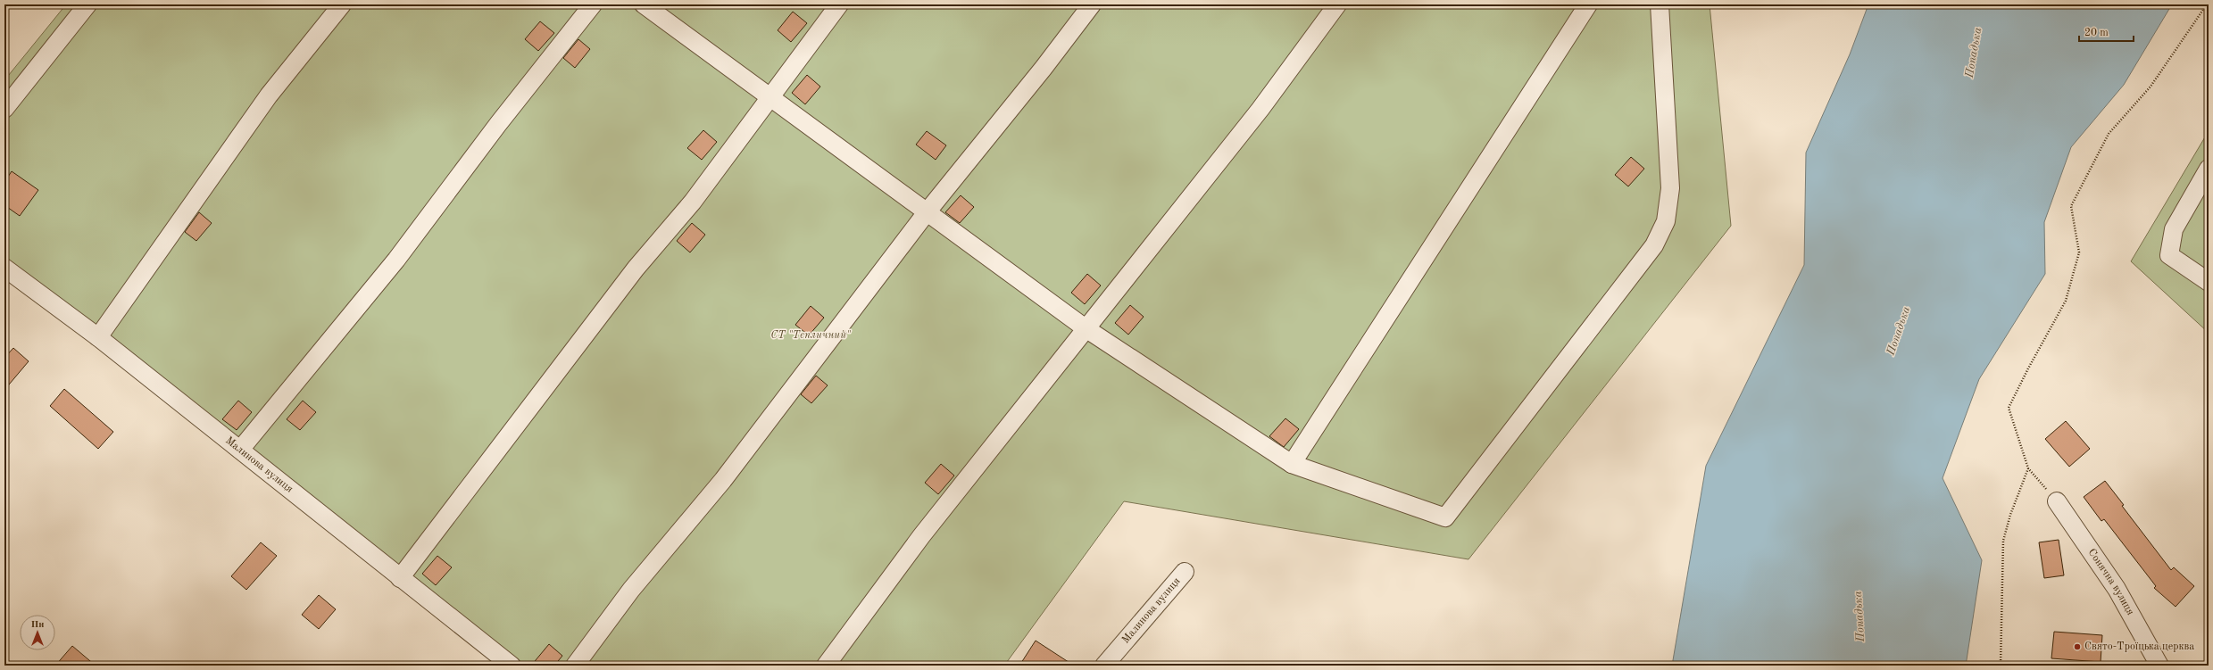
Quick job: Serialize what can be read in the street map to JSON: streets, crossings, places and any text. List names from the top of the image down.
{
  "streets": {
    "street": ["Малинова вулиця", "Сонячна вулиця"]
  },
  "water": ["Попадька"],
  "parks": ["СТ \"Тепличний\""],
  "places": ["Свято-Троїцька церква"],
  "scale_bar": "20 m",
  "north": "top"
}
